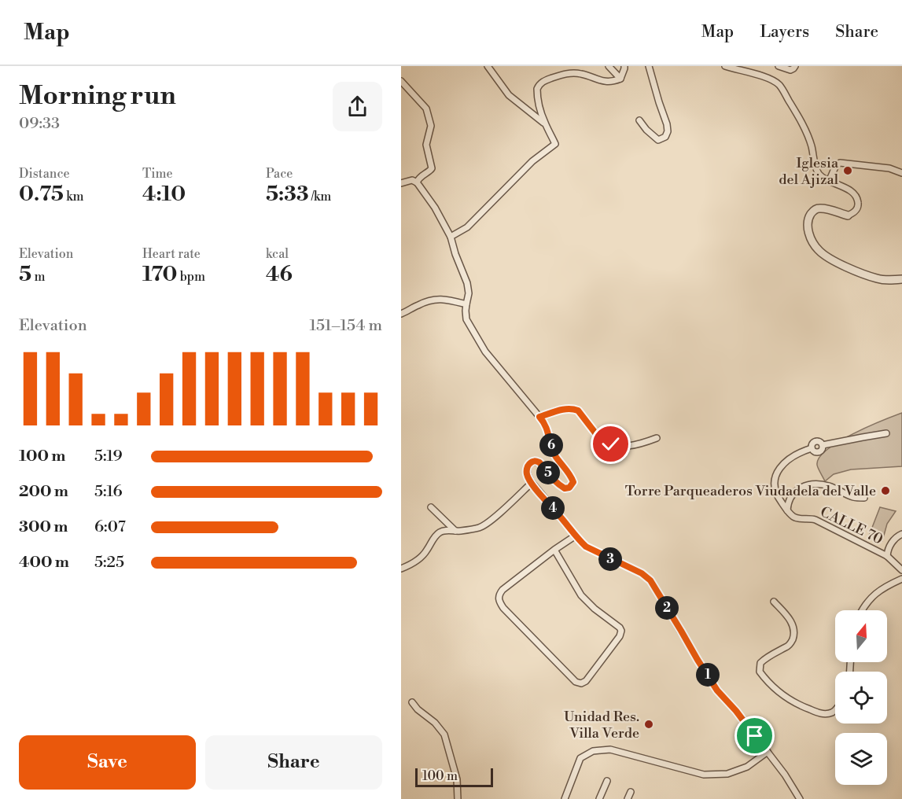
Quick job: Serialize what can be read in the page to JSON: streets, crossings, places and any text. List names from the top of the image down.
{
  "streets": {
    "street": ["CALLE 70"]
  },
  "places": ["Iglesia del Ajizal", "Torre Parqueaderos Viudadela del Valle", "Unidad Res. Villa Verde"],
  "scale_bar": "100 m",
  "north": "top",
  "page": {
    "header": "Map",
    "nav": ["Map", "Layers", "Share"],
    "heading": ["Morning run", "09:33"],
    "stats": [
      ["Distance", "0.75 km"],
      ["Time", "4:10"],
      ["Pace", "5:33 /km"],
      ["Elevation", "5 m"],
      ["Heart rate", "170 bpm"],
      ["kcal", "46"]
    ],
    "chart": ["Elevation", "151–154 m"],
    "pins": [
      "6",
      "5",
      "4",
      "3",
      "2",
      "1"
    ],
    "list": [
      {
        "name": "100 m",
        "note": "5:19"
      },
      {
        "name": "200 m",
        "note": "5:16"
      },
      {
        "name": "300 m",
        "note": "6:07"
      },
      {
        "name": "400 m",
        "note": "5:25"
      }
    ],
    "buttons": ["Save", "Share"],
    "scale": "100 m"
  }
}
